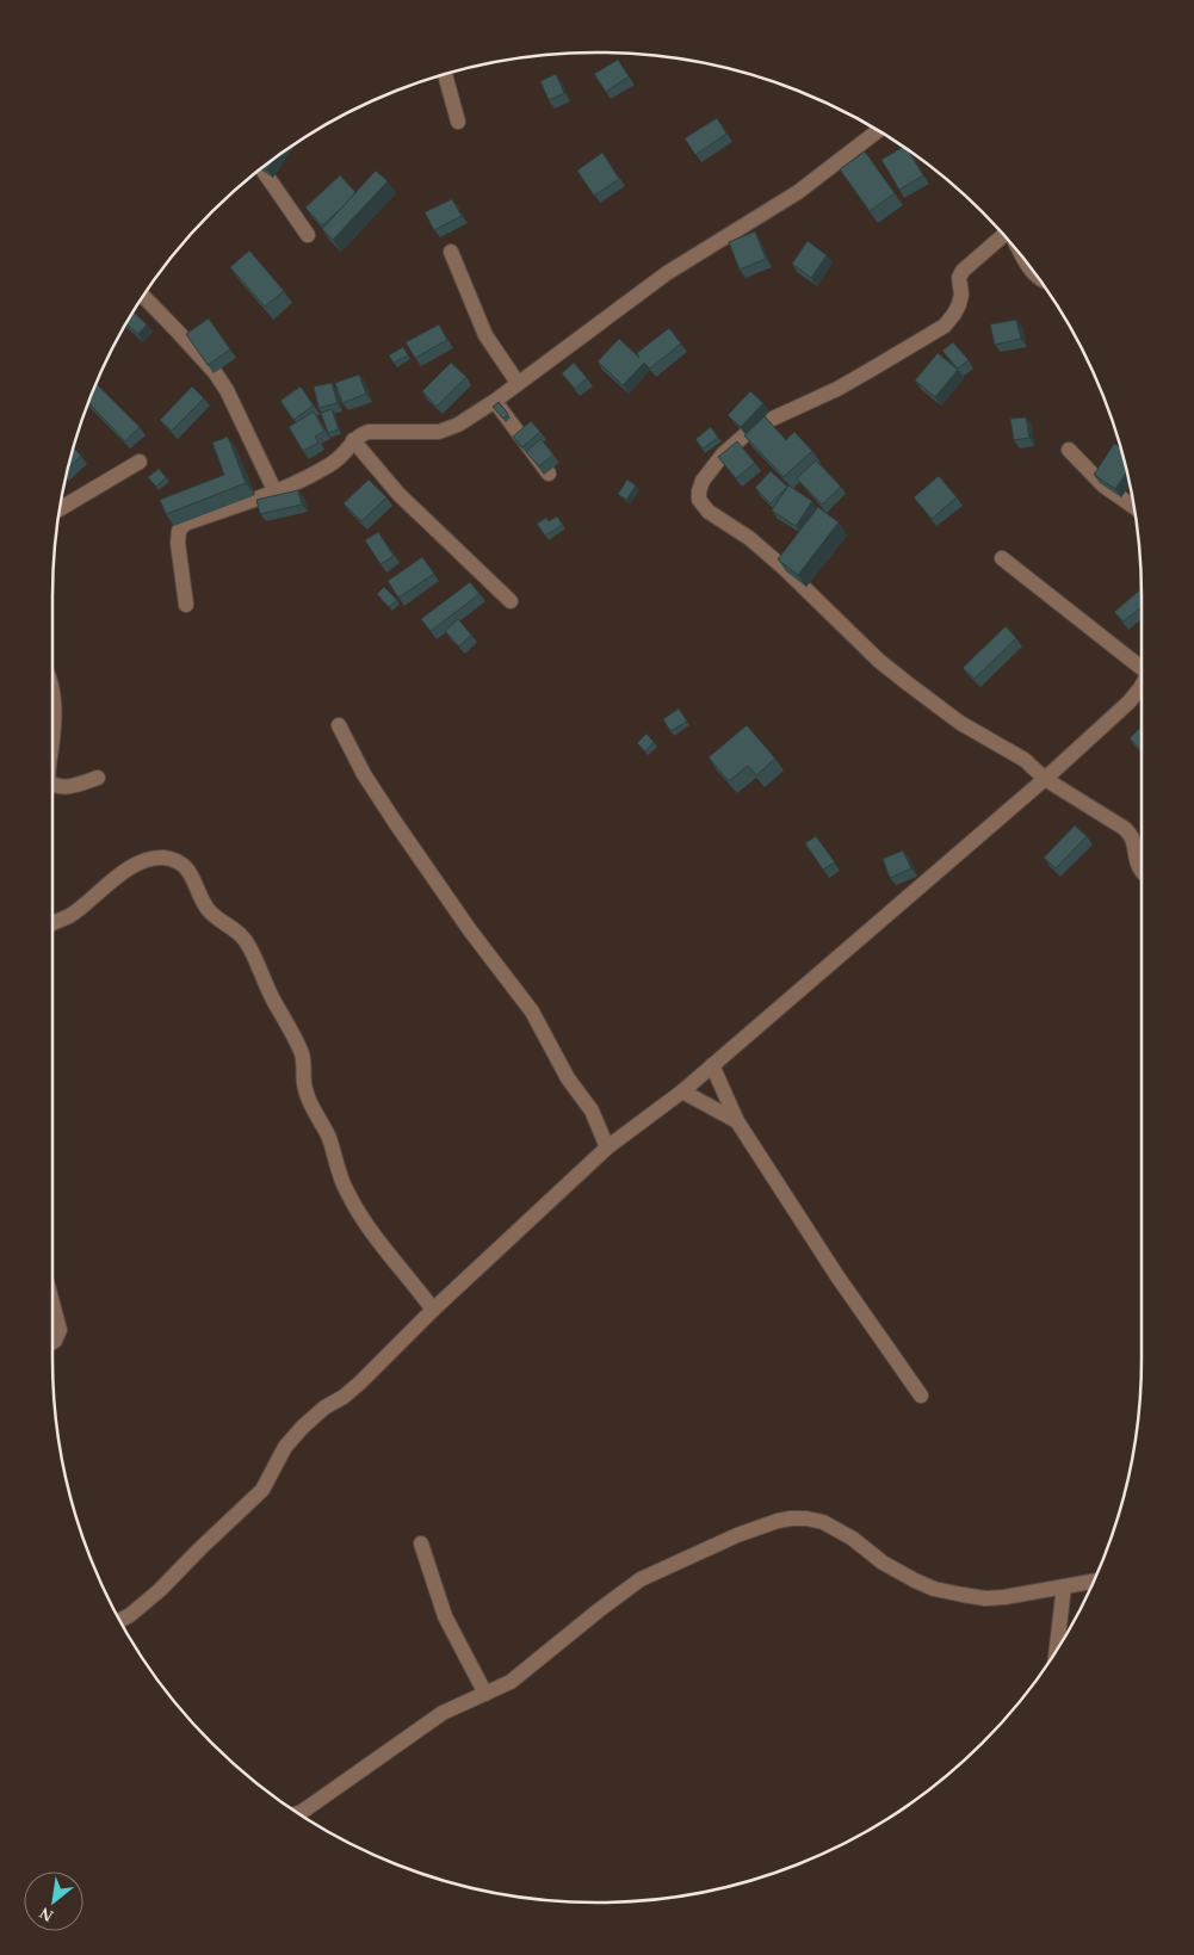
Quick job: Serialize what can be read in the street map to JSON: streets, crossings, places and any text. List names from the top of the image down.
{
  "north": "bottom left"
}
